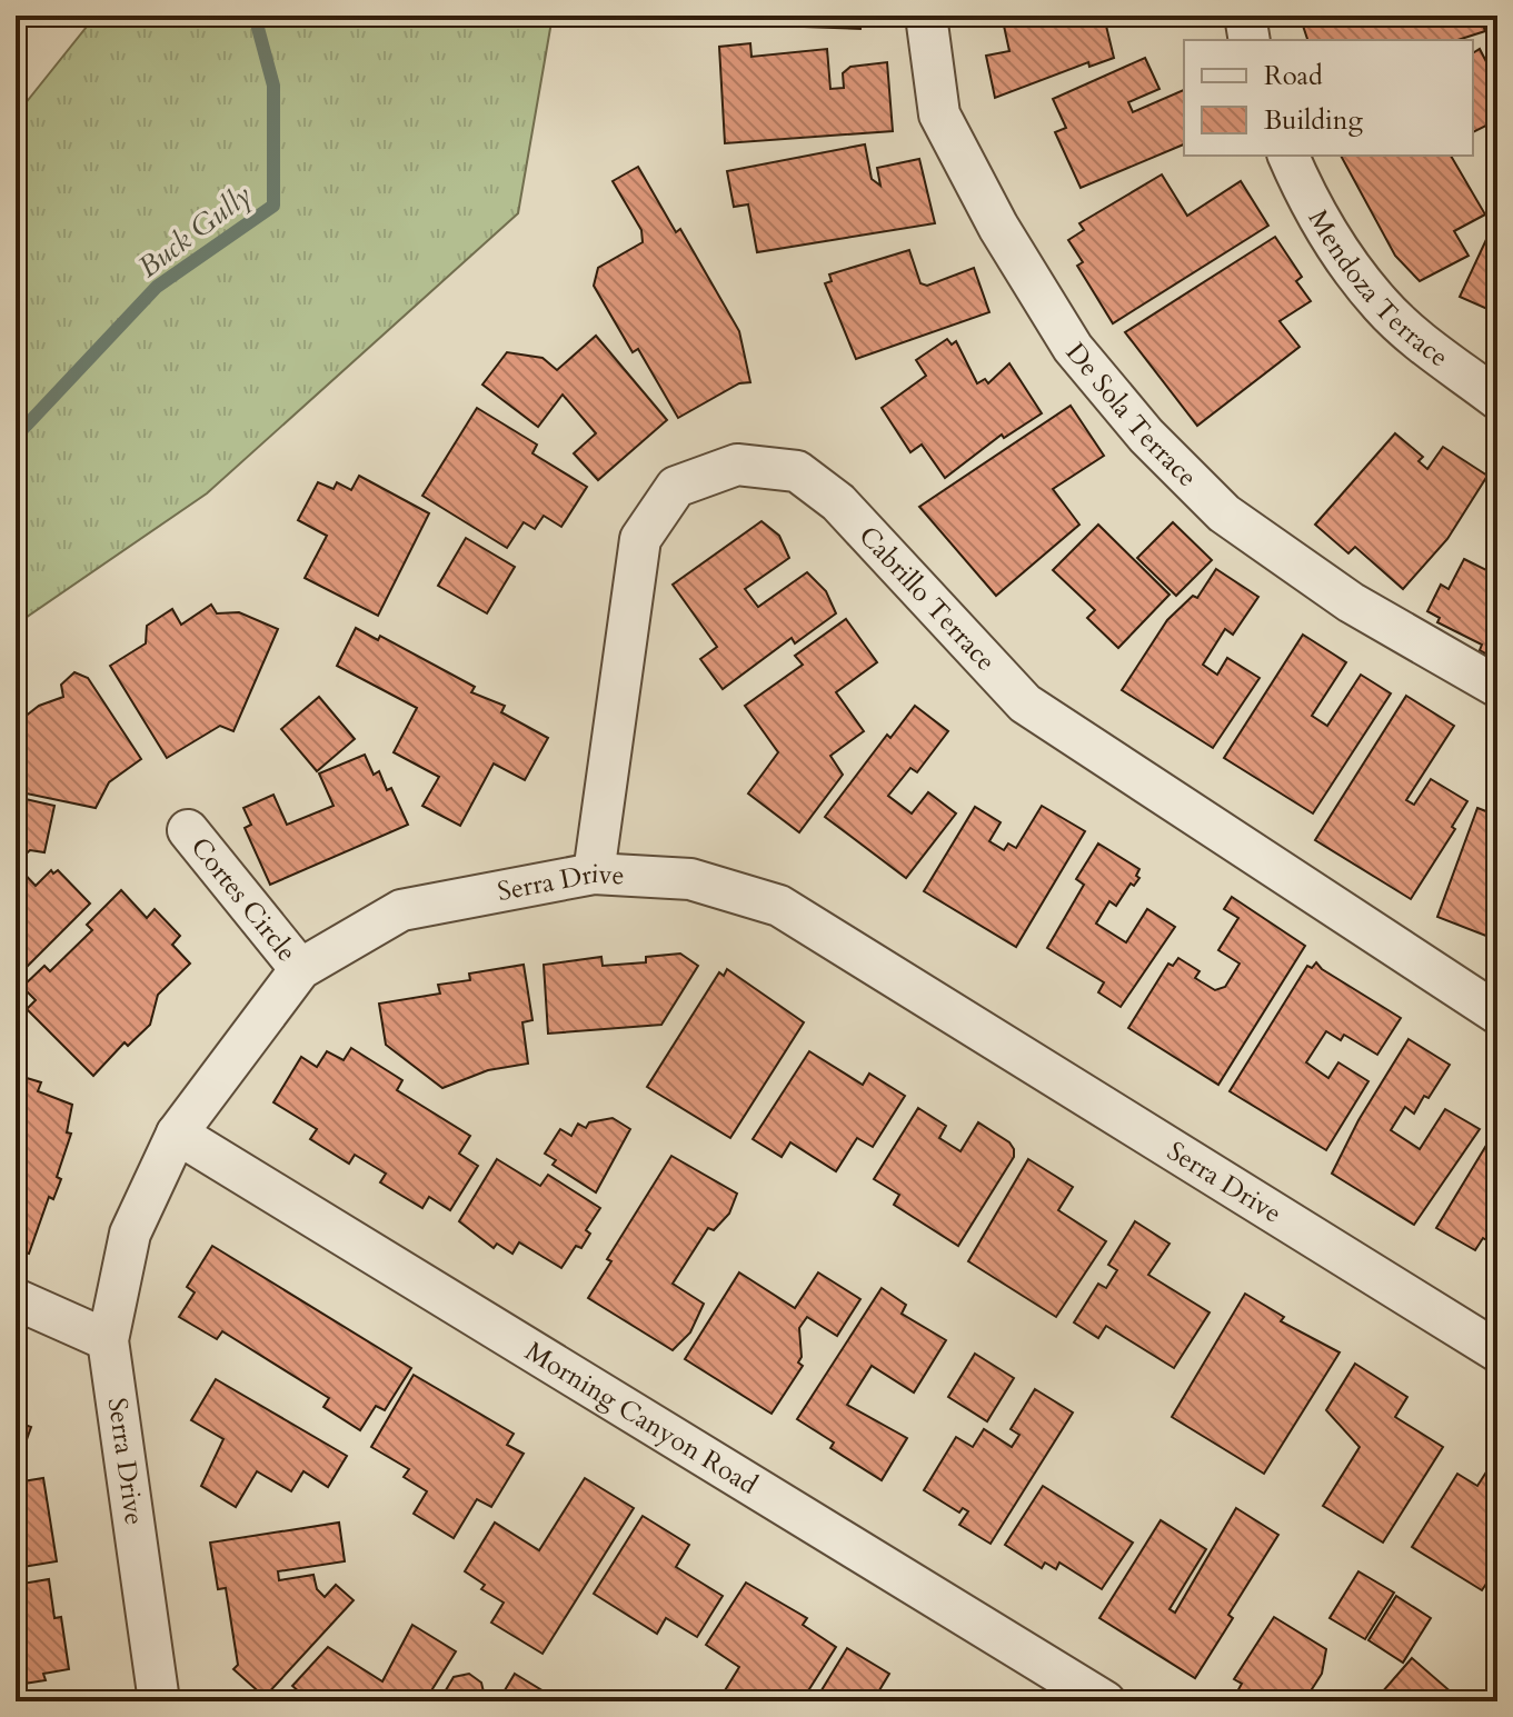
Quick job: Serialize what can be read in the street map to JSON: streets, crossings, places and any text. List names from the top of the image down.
{
  "streets": {
    "street": [
      "Mendoza Terrace",
      "De Sola Terrace",
      "Cabrillo Terrace",
      "Serra Drive",
      "Cortes Circle",
      "Morning Canyon Road"
    ]
  },
  "crossings": [
    ["Cabrillo Terrace", "Serra Drive"],
    ["Serra Drive", "Cortes Circle"],
    ["Serra Drive", "Morning Canyon Road"]
  ],
  "water": ["Buck Gully"],
  "legend": ["Road", "Building"]
}
